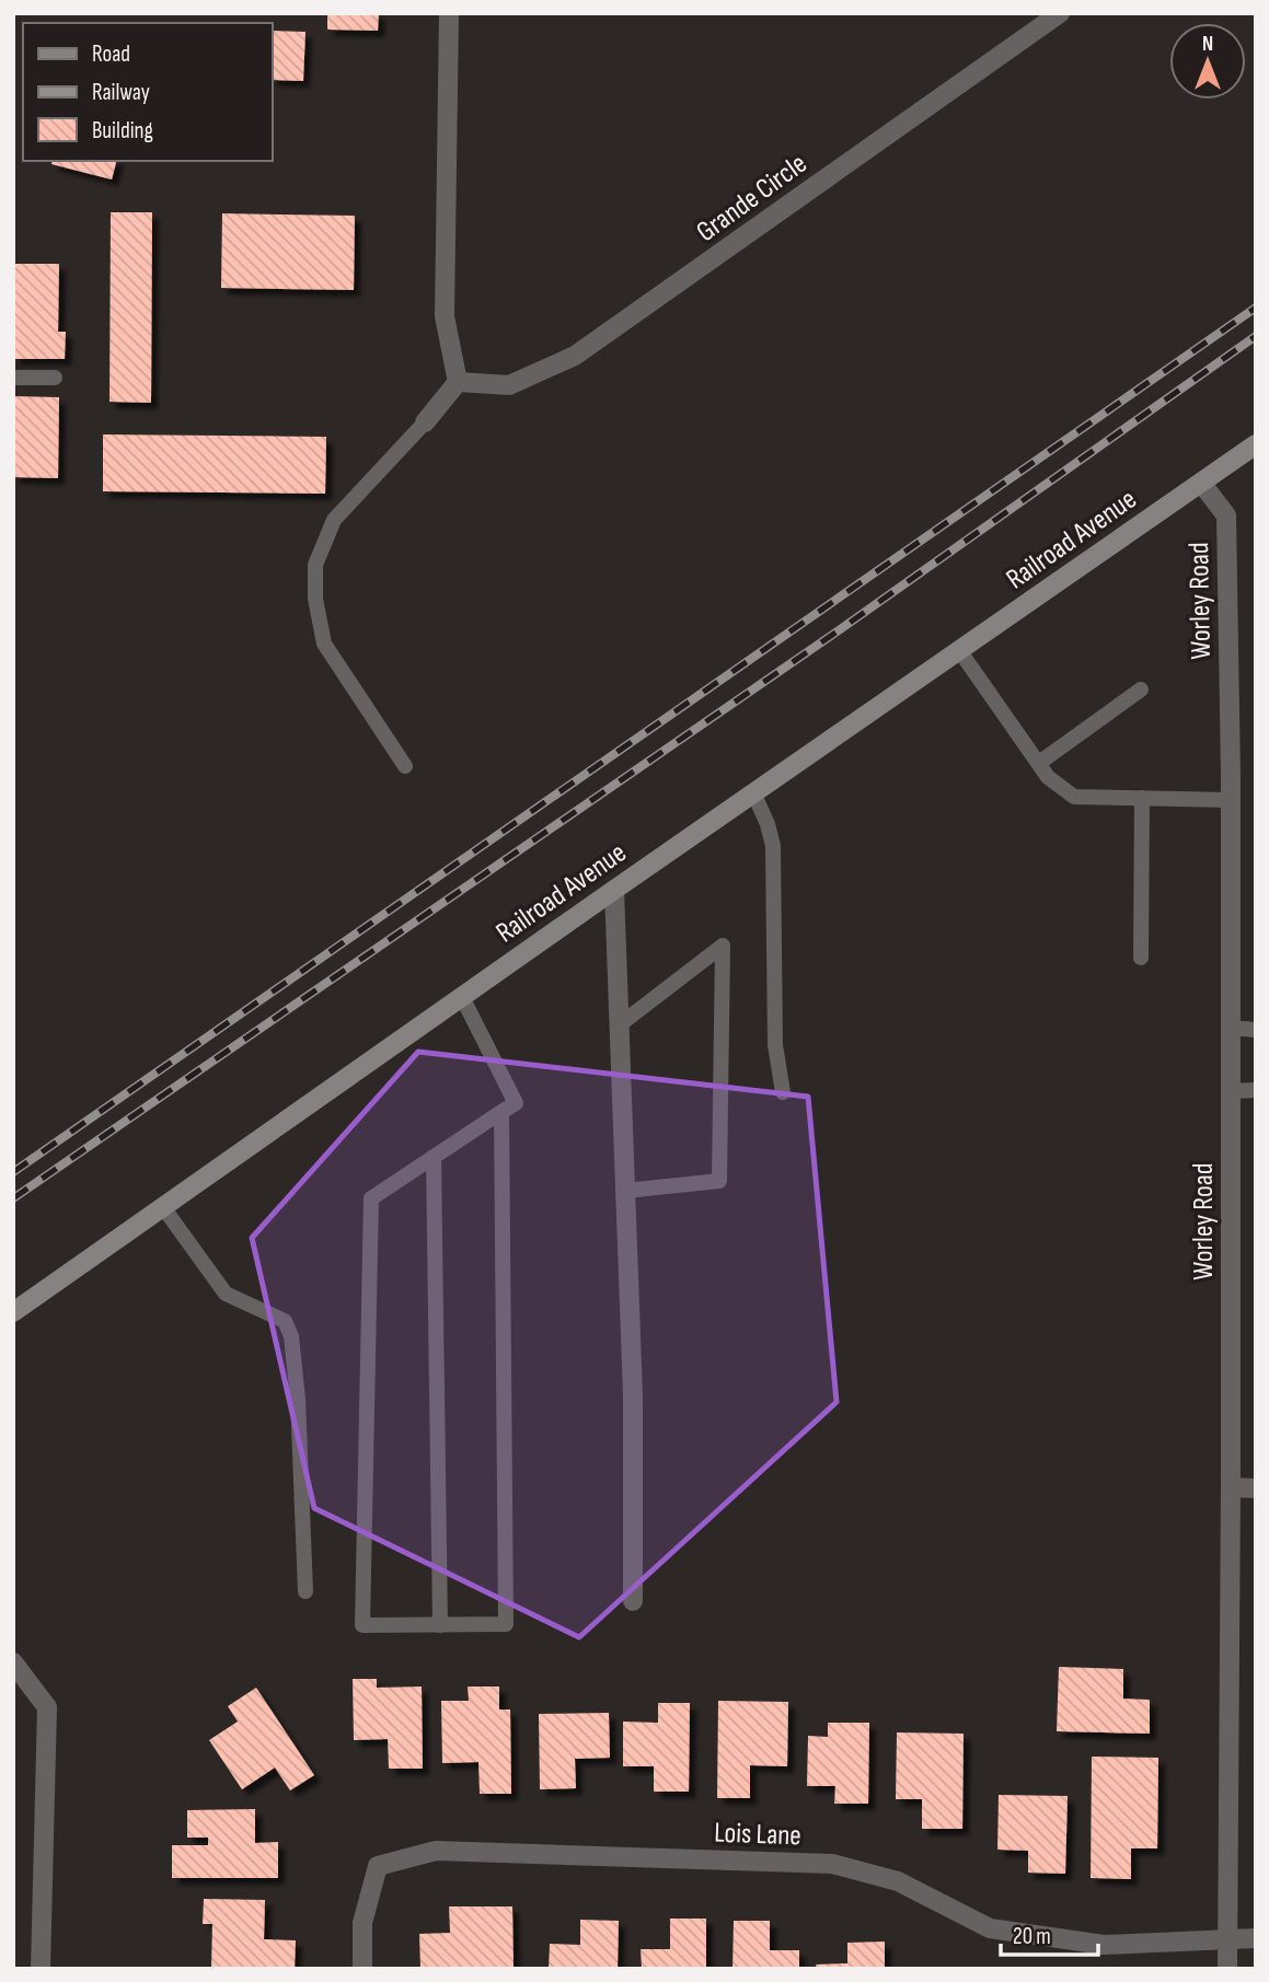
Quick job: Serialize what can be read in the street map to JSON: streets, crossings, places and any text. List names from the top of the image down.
{
  "streets": {
    "main road": ["Railroad Avenue"],
    "street": ["Grande Circle", "Worley Road", "Lois Lane"]
  },
  "crossings": [
    ["Railroad Avenue", "Worley Road"],
    ["Worley Road", "Lois Lane"]
  ],
  "legend": ["Road", "Railway", "Building"],
  "scale_bar": "20 m",
  "north": "top"
}
